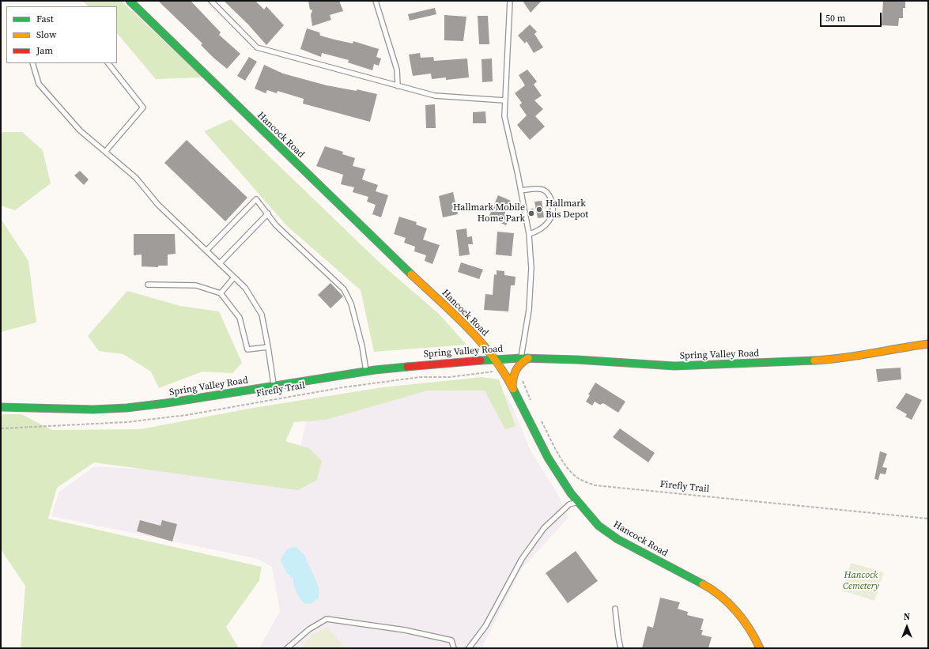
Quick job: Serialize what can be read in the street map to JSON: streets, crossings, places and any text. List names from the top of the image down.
{
  "streets": {
    "street": ["Hancock Road", "Spring Valley Road"],
    "path": ["Firefly Trail"]
  },
  "crossings": [
    ["Hancock Road", "Spring Valley Road"]
  ],
  "parks": ["Hancock Cemetery"],
  "places": ["Hallmark Bus Depot", "Hallmark Mobile Home Park"],
  "legend": ["Fast", "Slow", "Jam"],
  "scale_bar": "50 m",
  "north": "top"
}
